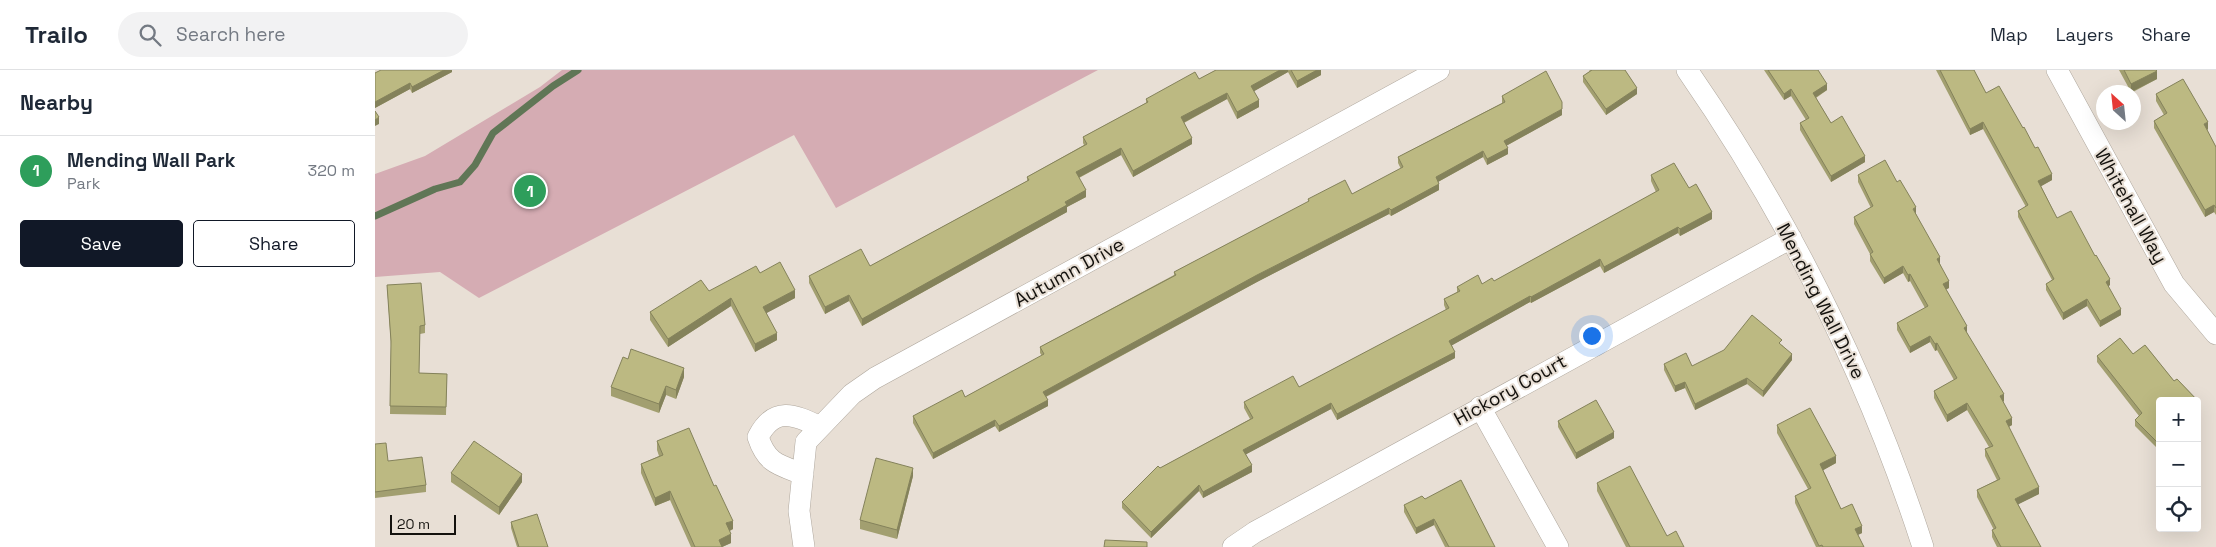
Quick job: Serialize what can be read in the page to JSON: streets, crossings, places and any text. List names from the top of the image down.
{
  "streets": {
    "street": [
      "Whitehall Way",
      "Autumn Drive",
      "Mending Wall Drive",
      "Hickory Court"
    ]
  },
  "crossings": [
    ["Mending Wall Drive", "Hickory Court"]
  ],
  "scale_bar": "20 m",
  "north": "top left",
  "page": {
    "header": "Trailo",
    "search": "Search here",
    "nav": ["Map", "Layers", "Share"],
    "heading": "Nearby",
    "list": [
      {
        "mark": "1",
        "name": "Mending Wall Park",
        "note": "Park",
        "value": "320 m"
      }
    ],
    "pins": "1",
    "buttons": ["Save", "Share"],
    "map_buttons": ["+", "−"],
    "scale": "20 m"
  }
}
